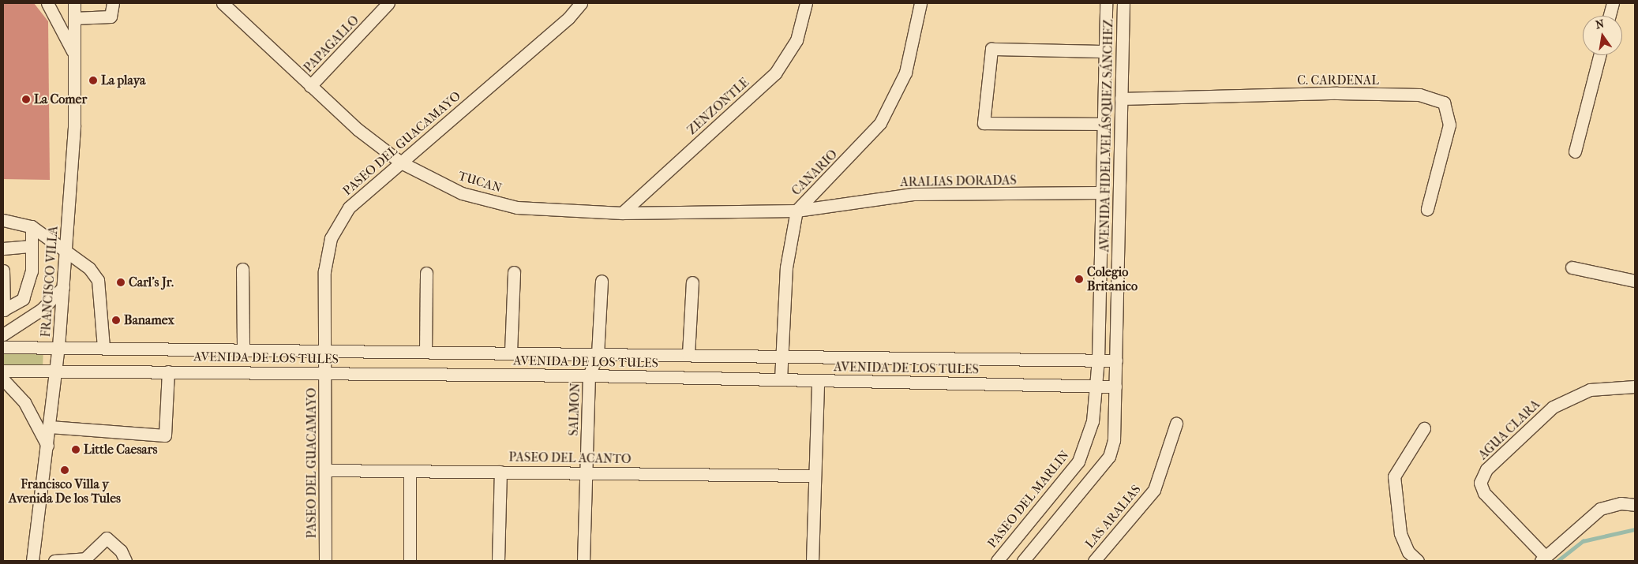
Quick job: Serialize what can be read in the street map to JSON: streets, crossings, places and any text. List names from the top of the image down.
{
  "streets": {
    "street": [
      "PAPAGALLO",
      "C. CARDENAL",
      "ZENZONTLE",
      "AVENIDA FIDEL VELÁSQUEZ SÁNCHEZ",
      "PASEO DEL GUACAMAYO",
      "CANARIO",
      "ARALIAS DORADAS",
      "TUCAN",
      "FRANCISCO VILLA",
      "AVENIDA DE LOS TULES",
      "SALMON",
      "AGUA CLARA",
      "PASEO DEL ACANTO",
      "PASEO DEL MARLIN",
      "LAS ARALIAS"
    ]
  },
  "crossings": [
    ["PAPAGALLO", "TUCAN"],
    ["C. CARDENAL", "AVENIDA FIDEL VELÁSQUEZ SÁNCHEZ"],
    ["ZENZONTLE", "TUCAN"],
    ["AVENIDA FIDEL VELÁSQUEZ SÁNCHEZ", "ARALIAS DORADAS"],
    ["AVENIDA FIDEL VELÁSQUEZ SÁNCHEZ", "AVENIDA DE LOS TULES"],
    ["AVENIDA FIDEL VELÁSQUEZ SÁNCHEZ", "PASEO DEL MARLIN"],
    ["PASEO DEL GUACAMAYO", "TUCAN"],
    ["PASEO DEL GUACAMAYO", "AVENIDA DE LOS TULES"],
    ["PASEO DEL GUACAMAYO", "PASEO DEL ACANTO"],
    ["CANARIO", "ARALIAS DORADAS"],
    ["CANARIO", "TUCAN"],
    ["CANARIO", "AVENIDA DE LOS TULES"],
    ["ARALIAS DORADAS", "TUCAN"],
    ["FRANCISCO VILLA", "AVENIDA DE LOS TULES"],
    ["AVENIDA DE LOS TULES", "SALMON"],
    ["AVENIDA DE LOS TULES", "PASEO DEL MARLIN"],
    ["SALMON", "PASEO DEL ACANTO"]
  ],
  "places": [
    "La playa",
    "La Comer",
    "Colegio Britanico",
    "Carl's Jr.",
    "Banamex",
    "Little Caesars",
    "Francisco Villa y Avenida De los Tules"
  ],
  "north": "top"
}
